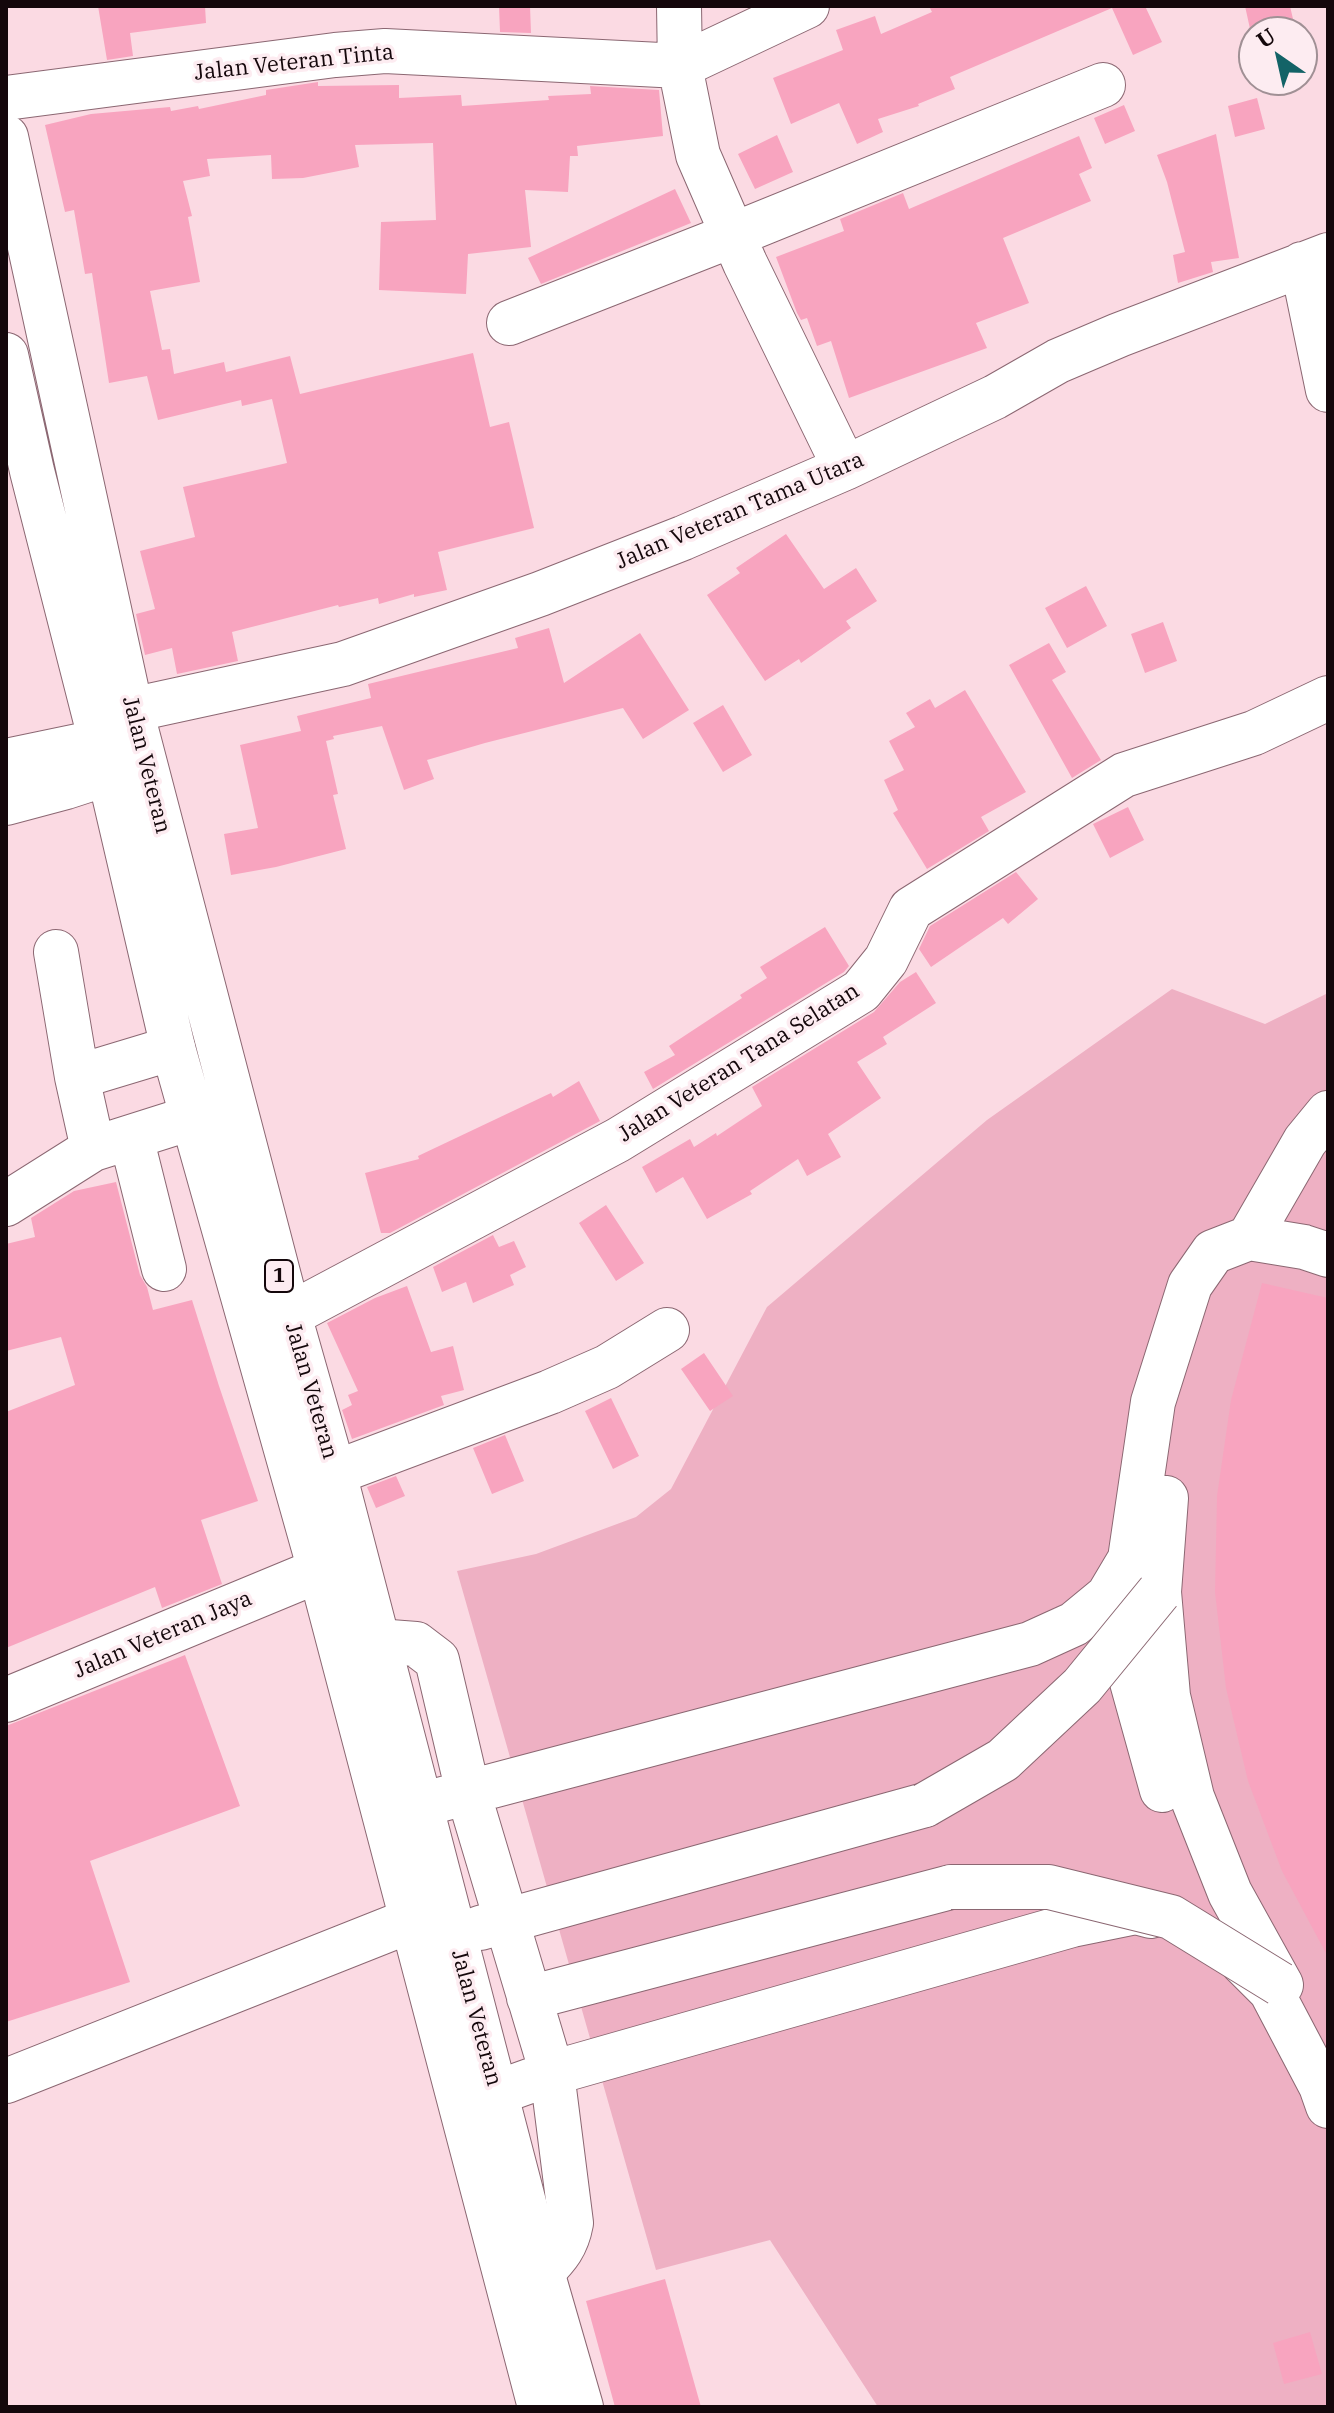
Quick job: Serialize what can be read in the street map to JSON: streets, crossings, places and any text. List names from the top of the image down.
{
  "streets": {
    "main road": [
      "Jalan Veteran Tinta",
      "Jalan Veteran Tama Utara",
      "Jalan Veteran",
      "Jalan Veteran Tana Selatan",
      "1",
      "Jalan Veteran Jaya"
    ]
  },
  "crossings": [
    ["Jalan Veteran Tama Utara", "Jalan Veteran"],
    ["Jalan Veteran", "Jalan Veteran Tana Selatan"],
    ["Jalan Veteran", "Jalan Veteran Jaya"]
  ],
  "north": "top left"
}
